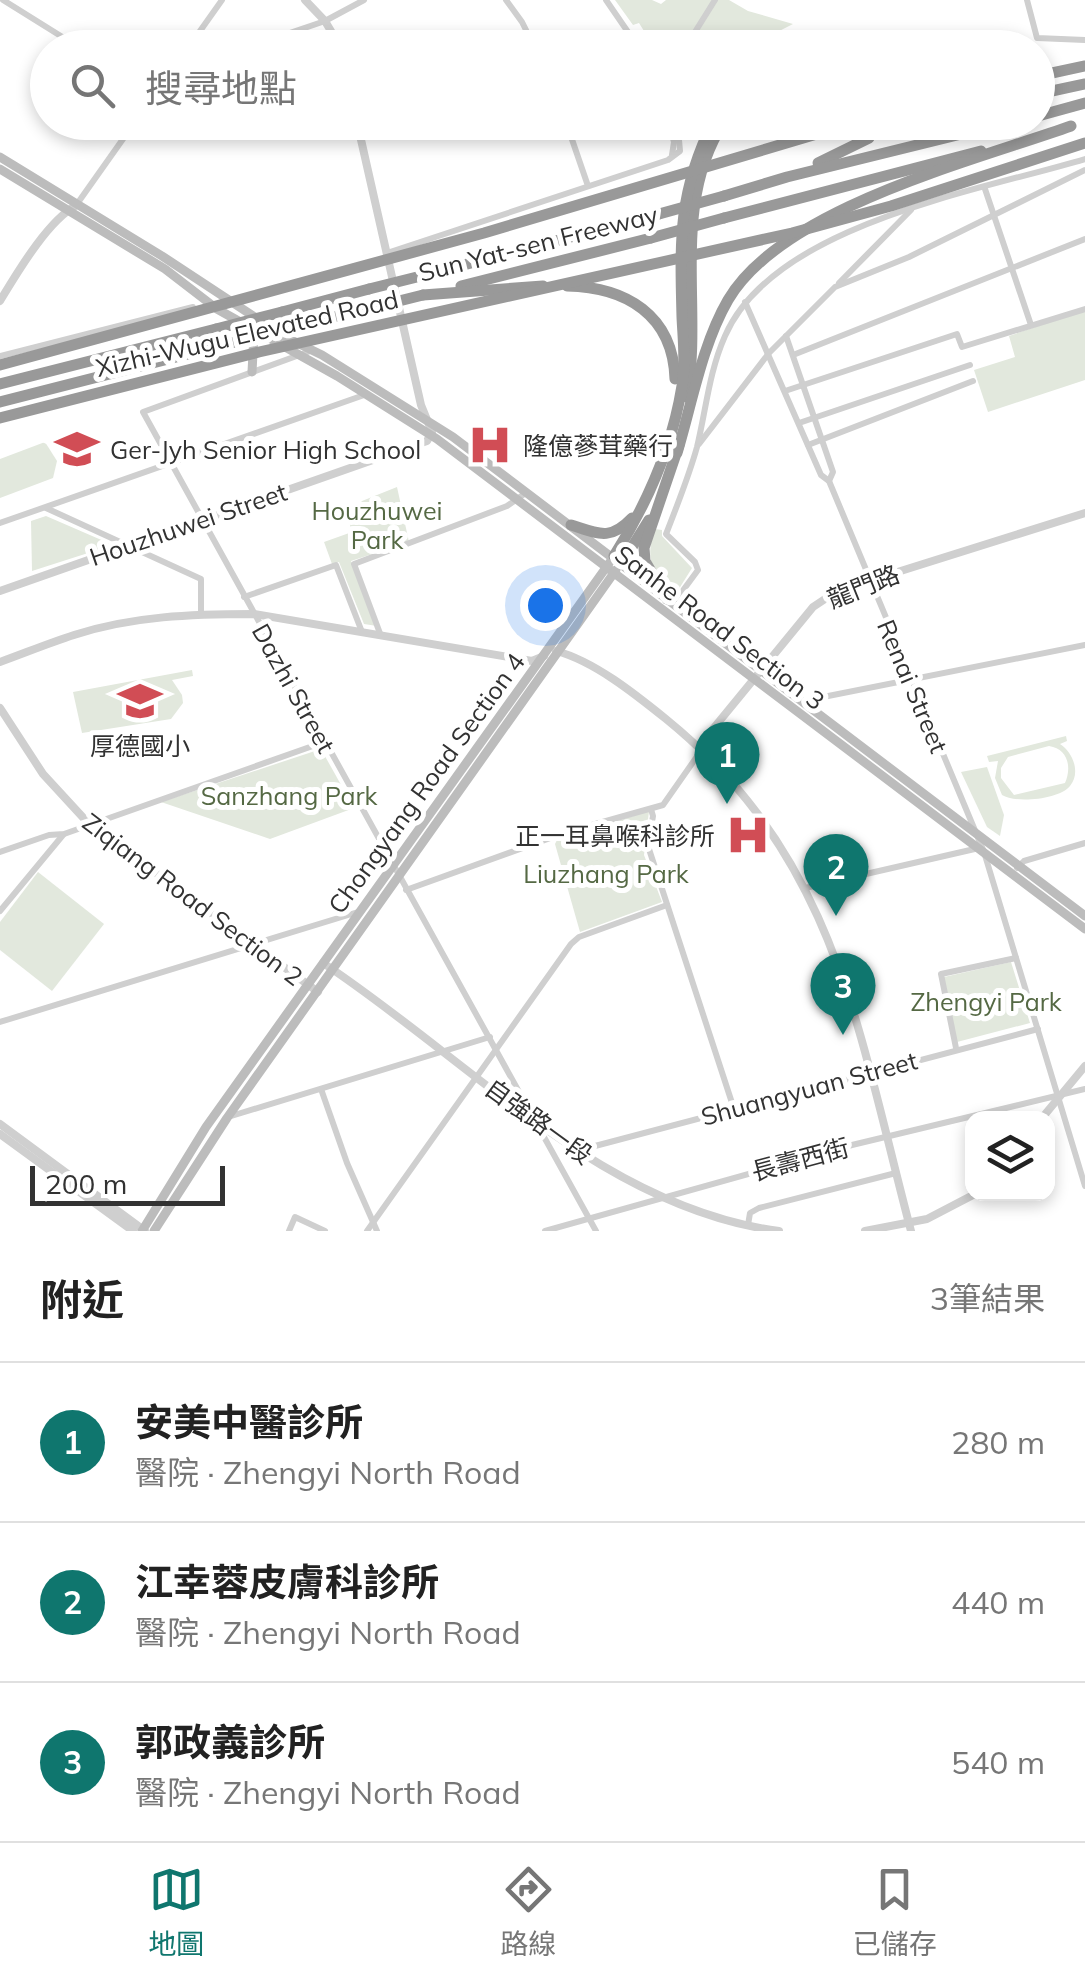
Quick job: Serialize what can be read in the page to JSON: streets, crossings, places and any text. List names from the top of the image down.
{
  "streets": {
    "highway": ["Sun Yat-sen Freeway", "Xizhi-Wugu Elevated Road"],
    "main road": ["Sanhe Road Section 3", "Chongyang Road Section 4"],
    "street": [
      "Houzhuwei Street",
      "龍門路",
      "Renai Street",
      "Dazhi Street",
      "Ziqiang Road Section 2",
      "Shuangyuan Street",
      "自強路一段",
      "長壽西街"
    ]
  },
  "crossings": [
    ["Houzhuwei Street", "Sanhe Road Section 3"],
    ["Houzhuwei Street", "Dazhi Street"],
    ["龍門路", "Sanhe Road Section 3"],
    ["龍門路", "Renai Street"],
    ["Sanhe Road Section 3", "Renai Street"],
    ["Sanhe Road Section 3", "Chongyang Road Section 4"],
    ["Renai Street", "Shuangyuan Street"],
    ["Renai Street", "長壽西街"],
    ["Dazhi Street", "Chongyang Road Section 4"],
    ["Dazhi Street", "自強路一段"],
    ["Dazhi Street", "長壽西街"],
    ["Chongyang Road Section 4", "Ziqiang Road Section 2"],
    ["Chongyang Road Section 4", "自強路一段"],
    ["Shuangyuan Street", "自強路一段"],
    ["自強路一段", "長壽西街"]
  ],
  "parks": [
    "Houzhuwei Park",
    "Sanzhang Park",
    "Liuzhang Park",
    "Zhengyi Park"
  ],
  "places": {
    "hospital": ["隆億蔘茸藥行", "正一耳鼻喉科診所"],
    "school or university": ["Ger-Jyh Senior High School", "厚德國小"]
  },
  "scale_bar": "200 m",
  "page": {
    "search": "搜尋地點",
    "pins": ["1", "2", "3"],
    "scale": "200 m",
    "heading": ["附近", "3筆結果"],
    "list": [
      {
        "mark": "1",
        "name": "安美中醫診所",
        "note": "醫院 · Zhengyi North Road",
        "value": "280 m"
      },
      {
        "mark": "2",
        "name": "江幸蓉皮膚科診所",
        "note": "醫院 · Zhengyi North Road",
        "value": "440 m"
      },
      {
        "mark": "3",
        "name": "郭政義診所",
        "note": "醫院 · Zhengyi North Road",
        "value": "540 m"
      }
    ],
    "nav": ["地圖", "路線", "已儲存"]
  }
}
